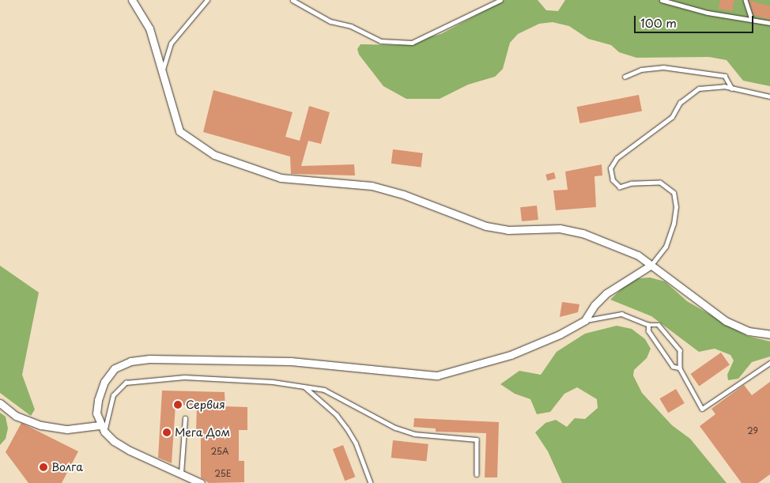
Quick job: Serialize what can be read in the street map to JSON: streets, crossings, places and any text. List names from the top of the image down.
{
  "places": ["Сервия", "Мега Дом", "Волга"],
  "house_numbers": ["29", "25А", "25Е"],
  "scale_bar": "100 m"
}
